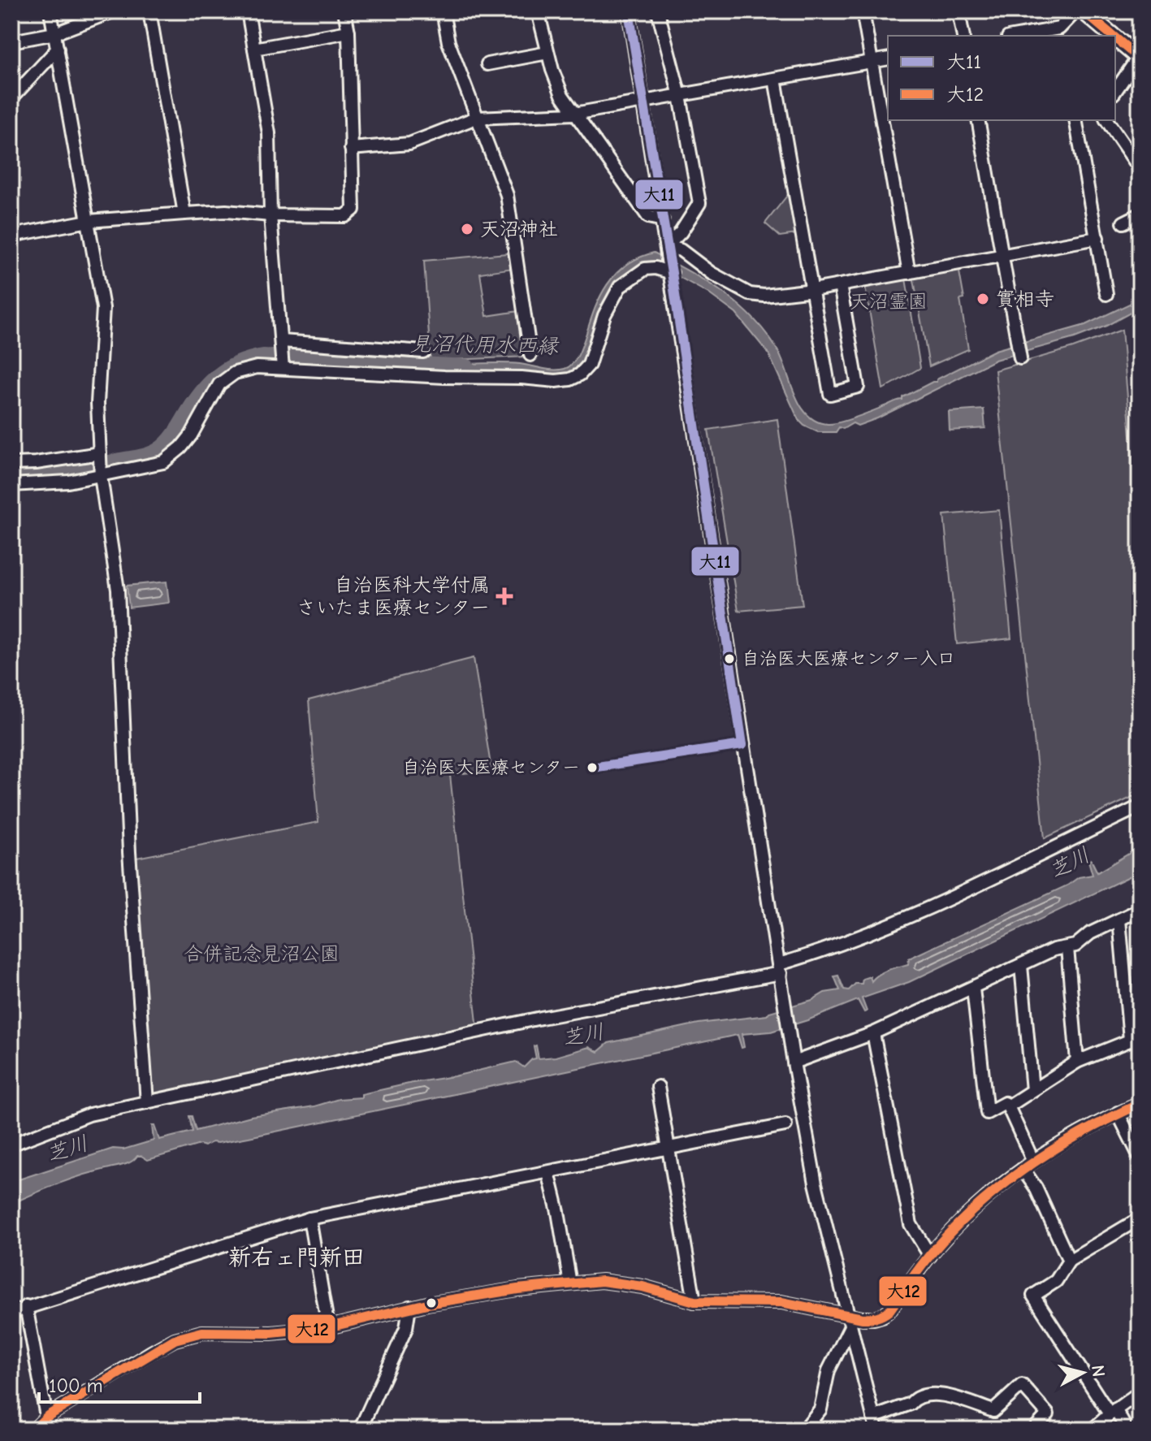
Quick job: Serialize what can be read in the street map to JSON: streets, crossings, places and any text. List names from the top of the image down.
{
  "districts": ["新右ェ門新田"],
  "water": ["見沼代用水西縁", "芝川"],
  "parks": ["天沼霊園", "合併記念見沼公園"],
  "places": {
    "other": [
      "天沼神社",
      "實相寺",
      "自治医大医療センター入口",
      "自治医大医療センター"
    ],
    "health": ["自治医科大学付属 さいたま医療センター"]
  },
  "lines": ["transit line 大11", "transit line 大12"],
  "legend": ["大11", "大12"],
  "scale_bar": "100 m",
  "north": "right"
}
